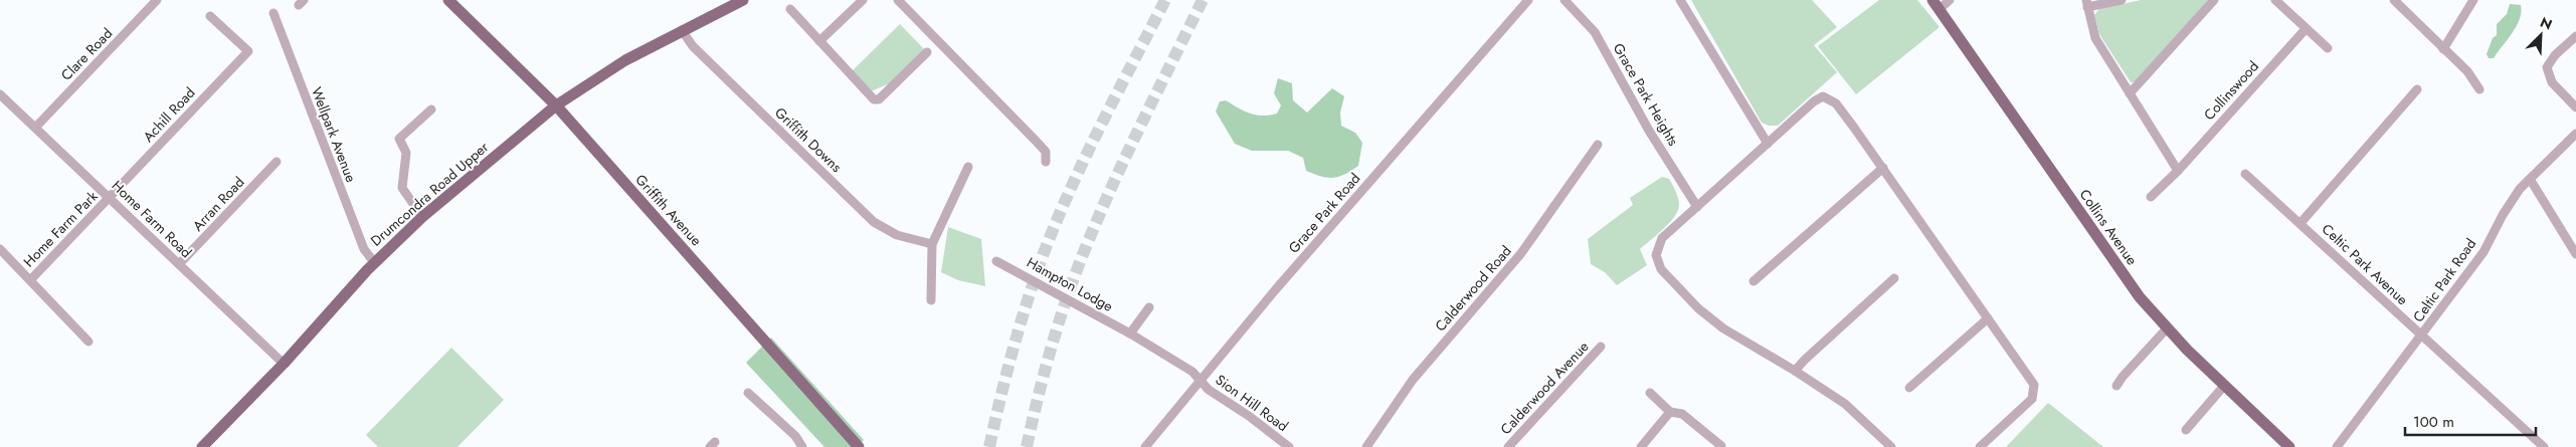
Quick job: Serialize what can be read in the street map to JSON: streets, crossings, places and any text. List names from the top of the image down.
{
  "streets": {
    "main road": ["Drumcondra Road Upper", "Griffith Avenue", "Collins Avenue"],
    "street": [
      "Clare Road",
      "Collinswood",
      "Grace Park Heights",
      "Achill Road",
      "Wellpark Avenue",
      "Griffith Downs",
      "Arran Road",
      "Grace Park Road",
      "Home Farm Road",
      "Home Farm Park",
      "Celtic Park Avenue",
      "Celtic Park Road",
      "Hampton Lodge",
      "Calderwood Road",
      "Calderwood Avenue",
      "Sion Hill Road"
    ]
  },
  "crossings": [
    ["Clare Road", "Home Farm Road"],
    ["Achill Road", "Home Farm Road"],
    ["Achill Road", "Home Farm Park"],
    ["Wellpark Avenue", "Drumcondra Road Upper"],
    ["Griffith Downs", "Drumcondra Road Upper"],
    ["Drumcondra Road Upper", "Griffith Avenue"],
    ["Drumcondra Road Upper", "Home Farm Road"],
    ["Arran Road", "Home Farm Road"],
    ["Grace Park Road", "Hampton Lodge"],
    ["Grace Park Road", "Sion Hill Road"],
    ["Home Farm Road", "Home Farm Park"],
    ["Celtic Park Avenue", "Celtic Park Road"],
    ["Hampton Lodge", "Sion Hill Road"]
  ],
  "scale_bar": "100 m",
  "north": "top right"
}
